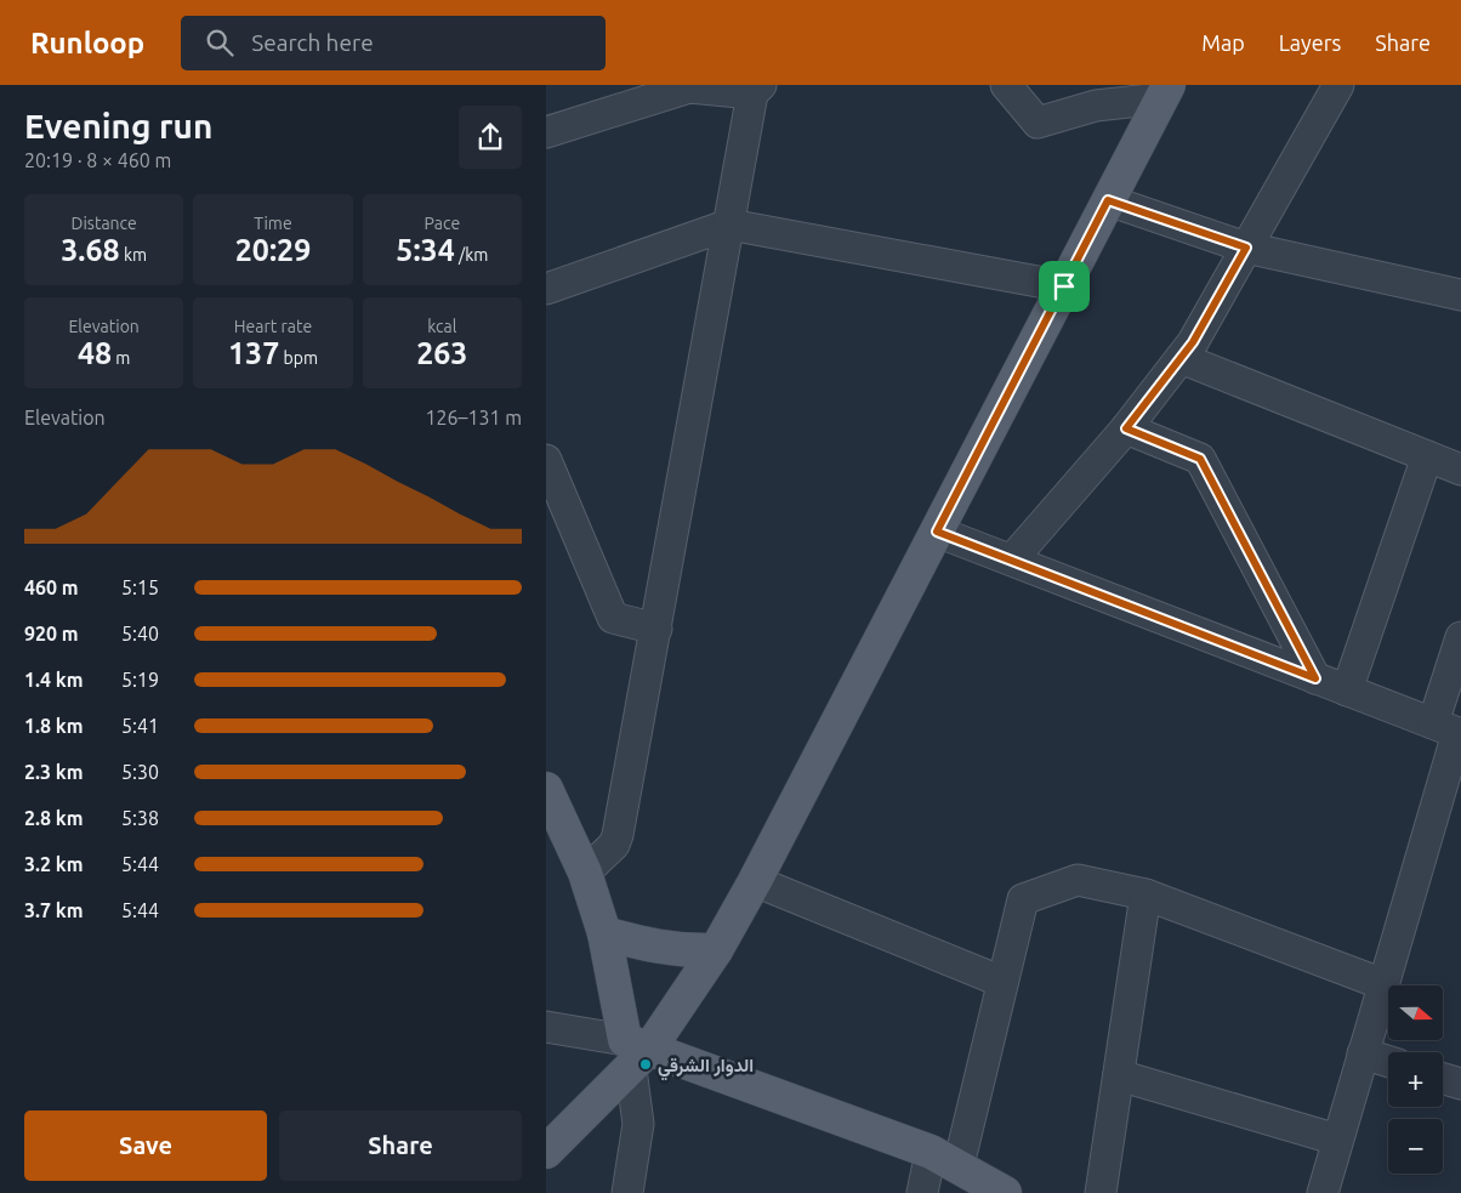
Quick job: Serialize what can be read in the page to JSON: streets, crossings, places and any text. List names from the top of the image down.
{
  "places": ["الدوار الشرقي"],
  "north": "right",
  "page": {
    "header": "Runloop",
    "search": "Search here",
    "nav": ["Map", "Layers", "Share"],
    "heading": ["Evening run", "20:19 · 8 × 460 m"],
    "stats": [
      ["Distance", "3.68 km"],
      ["Time", "20:29"],
      ["Pace", "5:34 /km"],
      ["Elevation", "48 m"],
      ["Heart rate", "137 bpm"],
      ["kcal", "263"]
    ],
    "chart": ["Elevation", "126–131 m"],
    "list": [
      {
        "name": "460 m",
        "note": "5:15"
      },
      {
        "name": "920 m",
        "note": "5:40"
      },
      {
        "name": "1.4 km",
        "note": "5:19"
      },
      {
        "name": "1.8 km",
        "note": "5:41"
      },
      {
        "name": "2.3 km",
        "note": "5:30"
      },
      {
        "name": "2.8 km",
        "note": "5:38"
      },
      {
        "name": "3.2 km",
        "note": "5:44"
      },
      {
        "name": "3.7 km",
        "note": "5:44"
      }
    ],
    "map_buttons": ["+", "−"],
    "buttons": ["Save", "Share"]
  }
}
